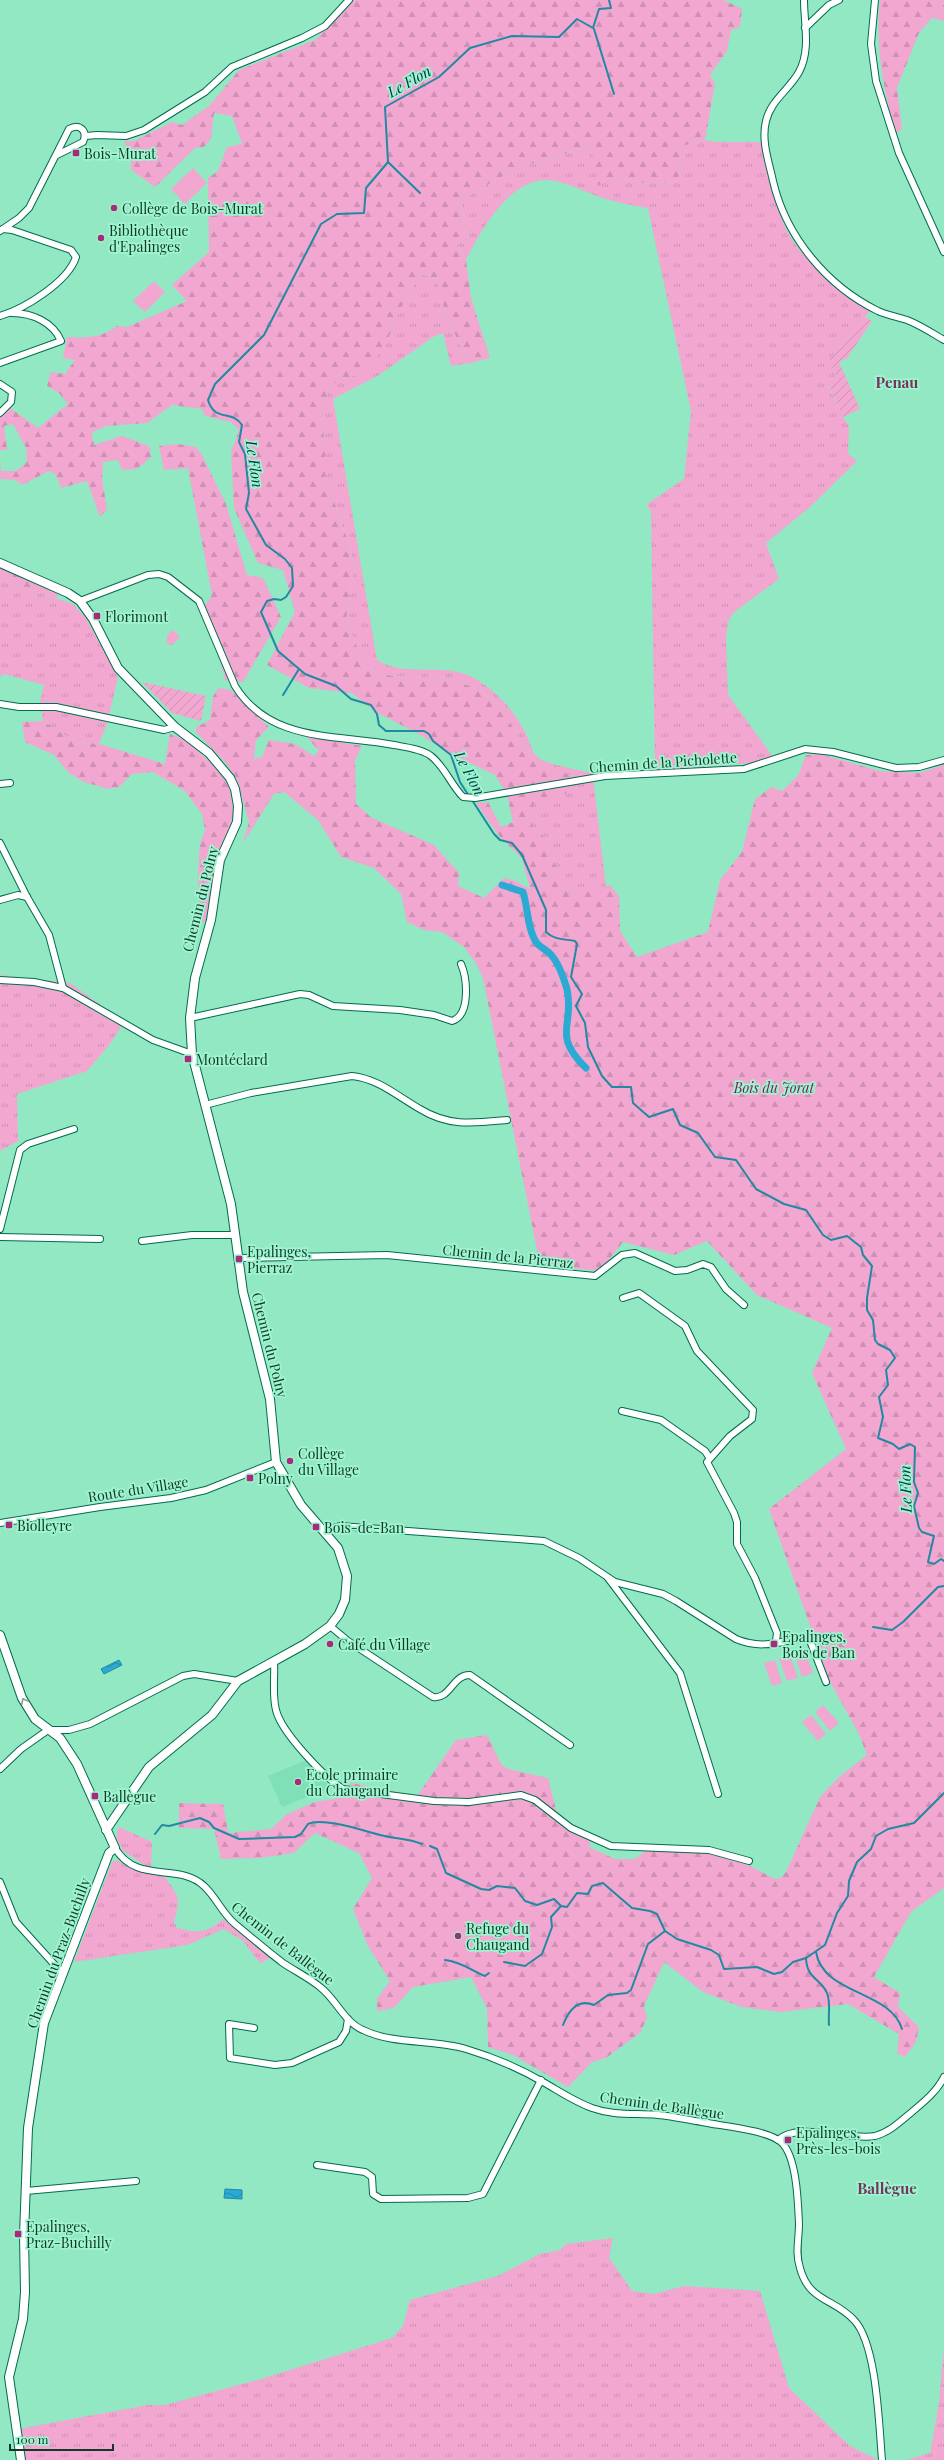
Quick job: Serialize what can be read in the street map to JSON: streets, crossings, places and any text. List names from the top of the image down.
{
  "streets": {
    "street": [
      "Chemin de la Picholette",
      "Chemin du Polny",
      "Chemin de la Pierraz",
      "Route du Village",
      "Chemin de Ballègue",
      "Chemin du Praz-Buchilly"
    ]
  },
  "crossings": [
    ["Chemin de la Picholette", "Chemin du Polny"],
    ["Chemin du Polny", "Chemin de la Pierraz"],
    ["Chemin du Polny", "Route du Village"],
    ["Chemin de Ballègue", "Chemin du Praz-Buchilly"]
  ],
  "districts": ["Penau", "Ballègue"],
  "water": ["Le Flon"],
  "parks": ["Bois du Jorat"],
  "places": {
    "transit": [
      "Bois-Murat",
      "Florimont",
      "Montéclard",
      "Epalinges, Pierraz",
      "Polny",
      "Biolleyre",
      "Bois-de-Ban",
      "Epalinges, Bois de Ban",
      "Ballègue",
      "Epalinges, Près-les-bois",
      "Epalinges, Praz-Buchilly"
    ],
    "other": [
      "Collège de Bois-Murat",
      "Bibliothèque d'Epalinges",
      "Collège du Village",
      "Café du Village",
      "Ecole primaire du Chaugand",
      "Refuge du Chaugand"
    ]
  },
  "scale_bar": "100 m"
}
